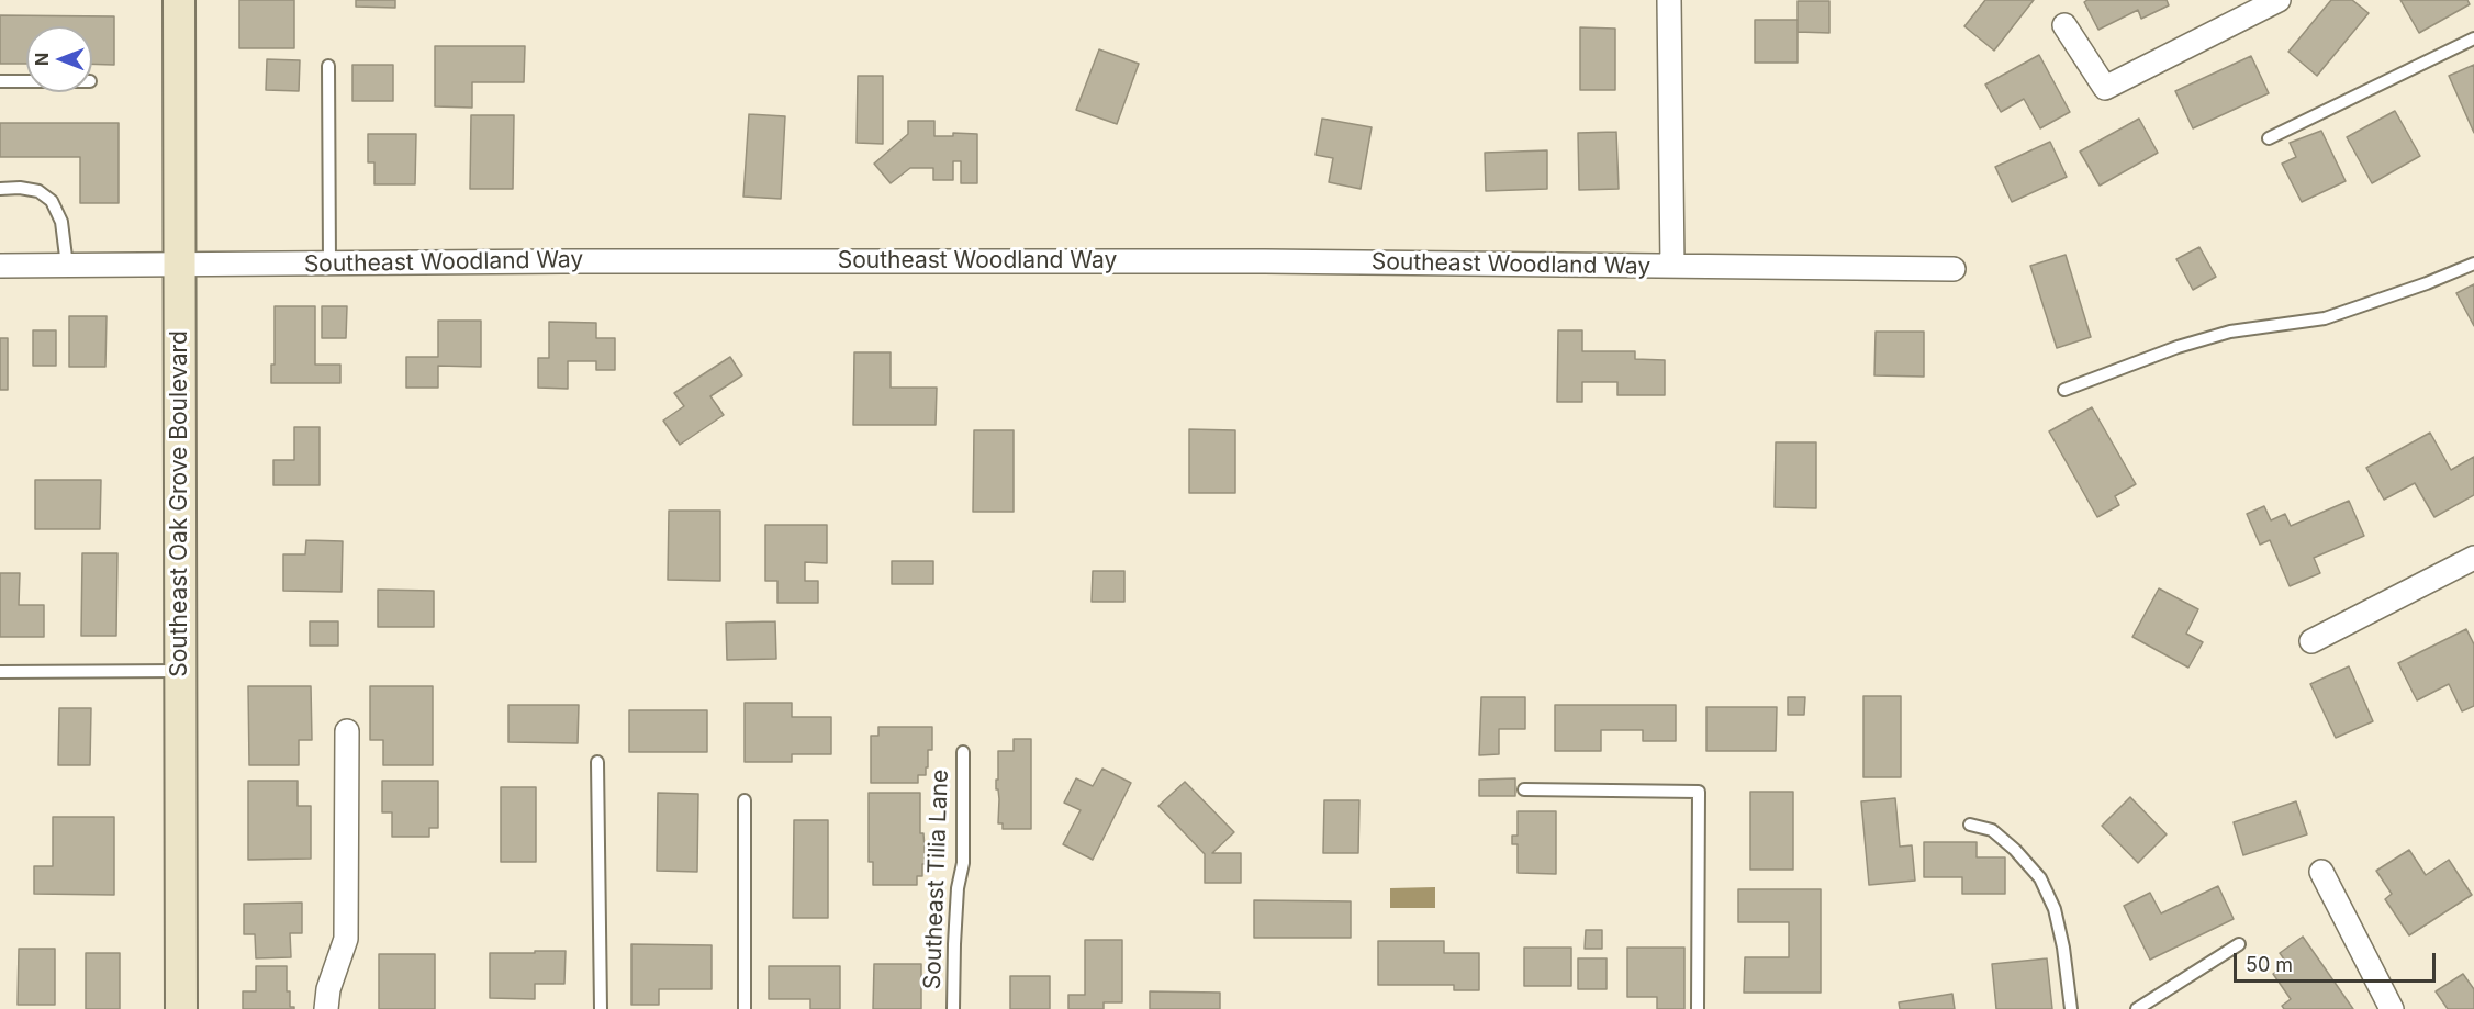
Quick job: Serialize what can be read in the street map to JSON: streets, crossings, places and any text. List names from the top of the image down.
{
  "streets": {
    "street": ["Southeast Woodland Way", "Southeast Oak Grove Boulevard"],
    "lane": ["Southeast Tilia Lane"]
  },
  "crossings": [
    ["Southeast Woodland Way", "Southeast Oak Grove Boulevard"]
  ],
  "scale_bar": "50 m",
  "north": "left"
}
